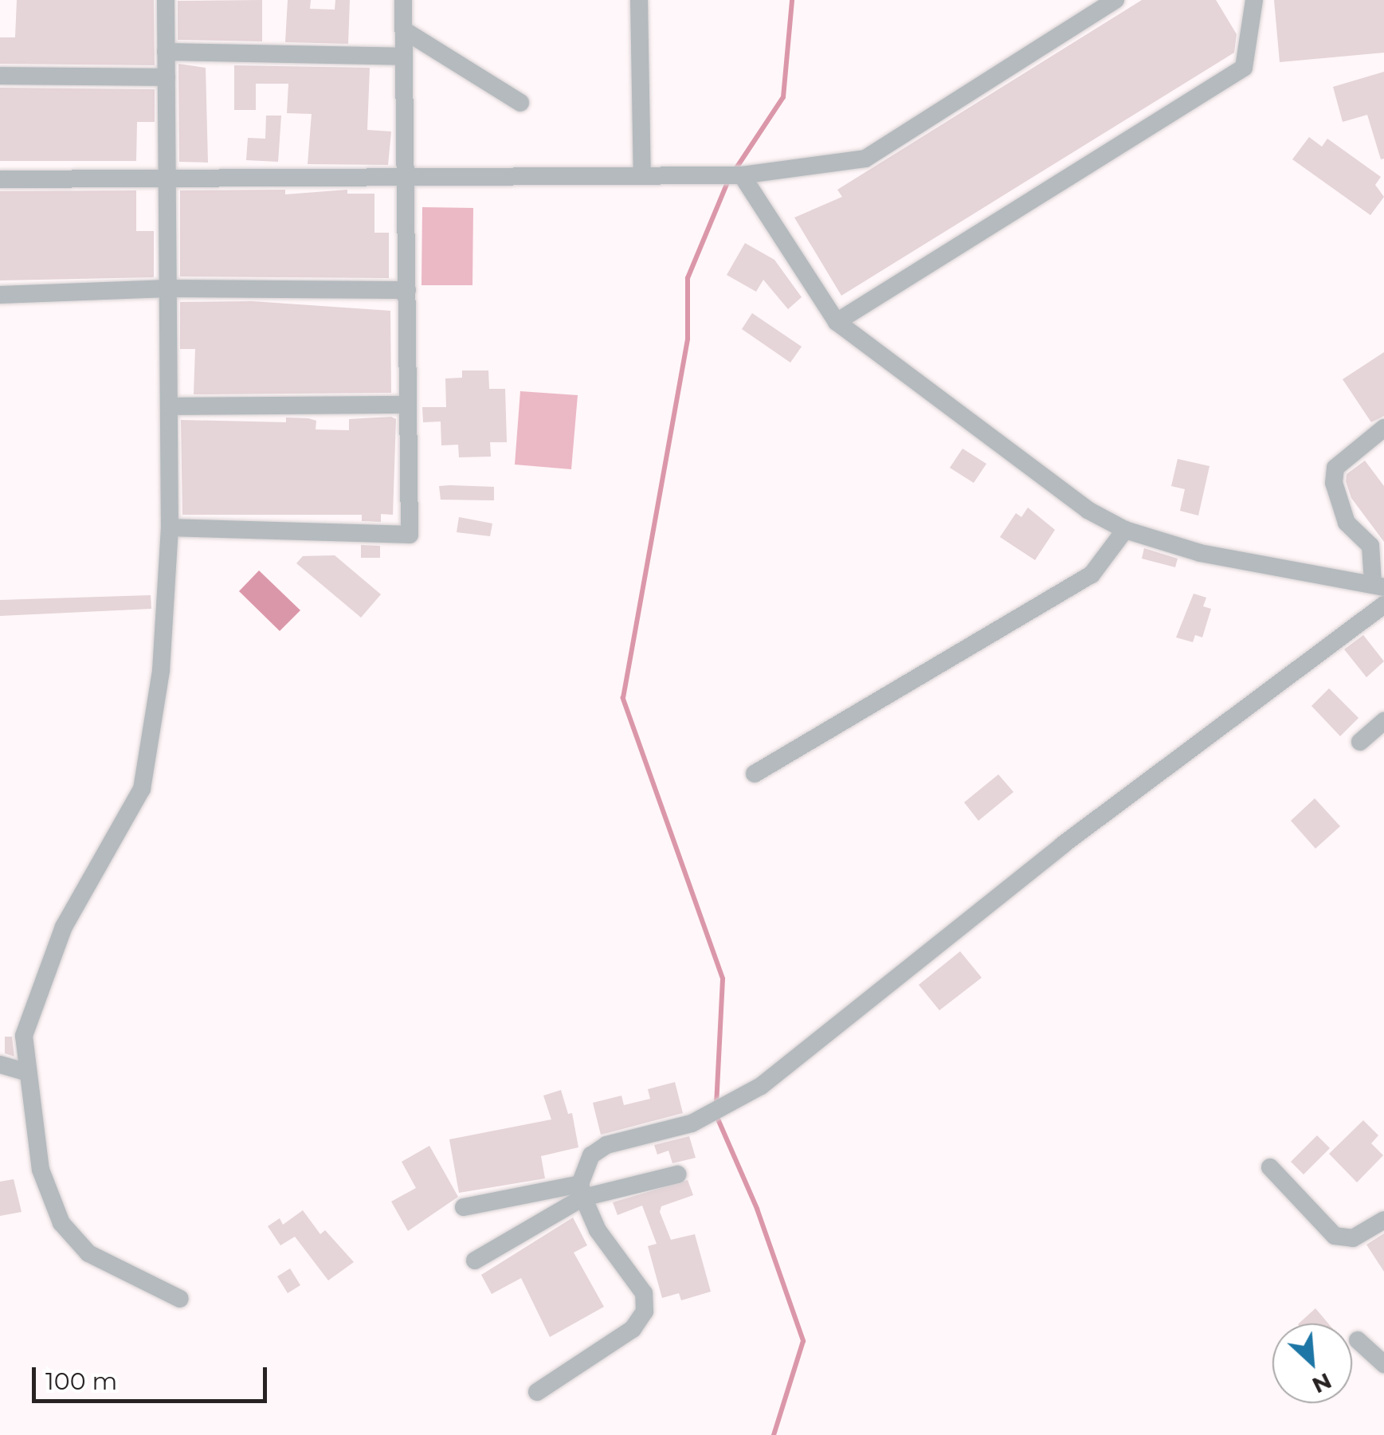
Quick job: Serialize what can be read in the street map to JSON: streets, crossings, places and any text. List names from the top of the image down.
{
  "scale_bar": "100 m",
  "north": "bottom right"
}
